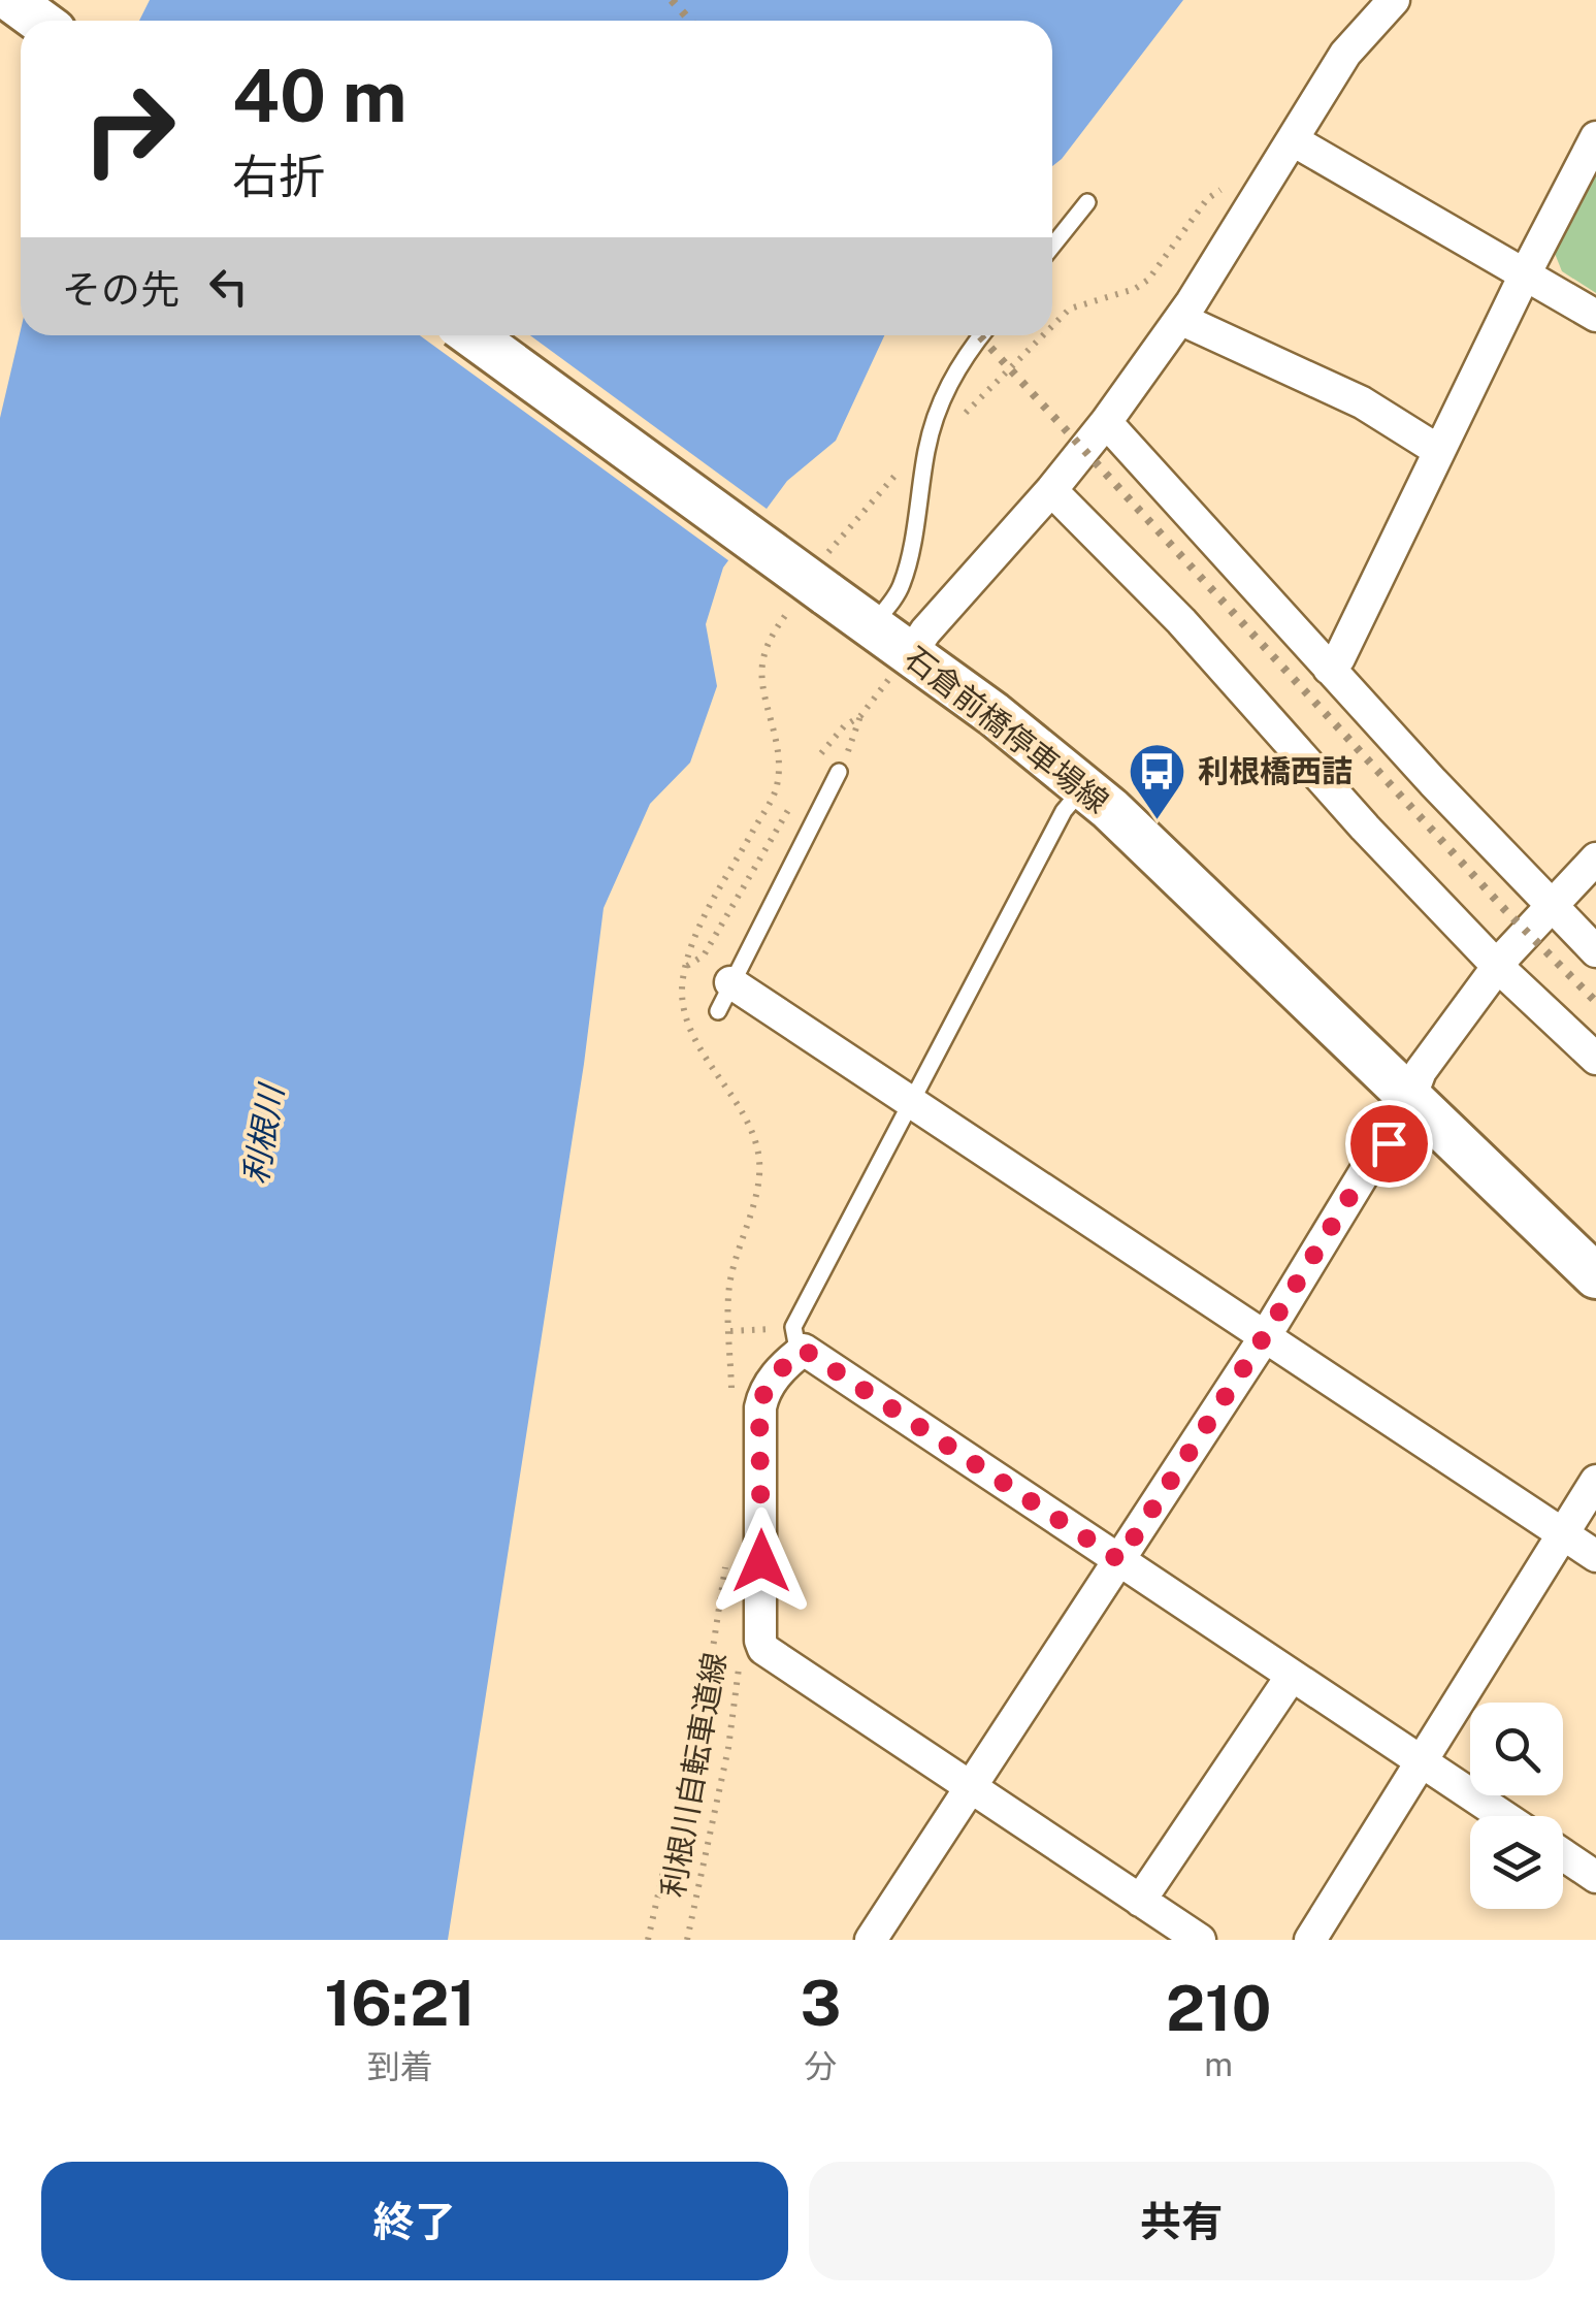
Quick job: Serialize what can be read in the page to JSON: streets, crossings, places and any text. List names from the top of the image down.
{
  "streets": {
    "main road": ["石倉前橋停車場線"],
    "path": ["利根川自転車道線"]
  },
  "water": ["利根川"],
  "places": {
    "bus stop": ["利根橋西詰"]
  },
  "page": {
    "turn": ["40 m", "右折"],
    "then": "その先",
    "eta": [
      "16:21",
      "到着",
      "3",
      "分",
      "210",
      "m"
    ],
    "buttons": ["終了", "共有"]
  }
}
